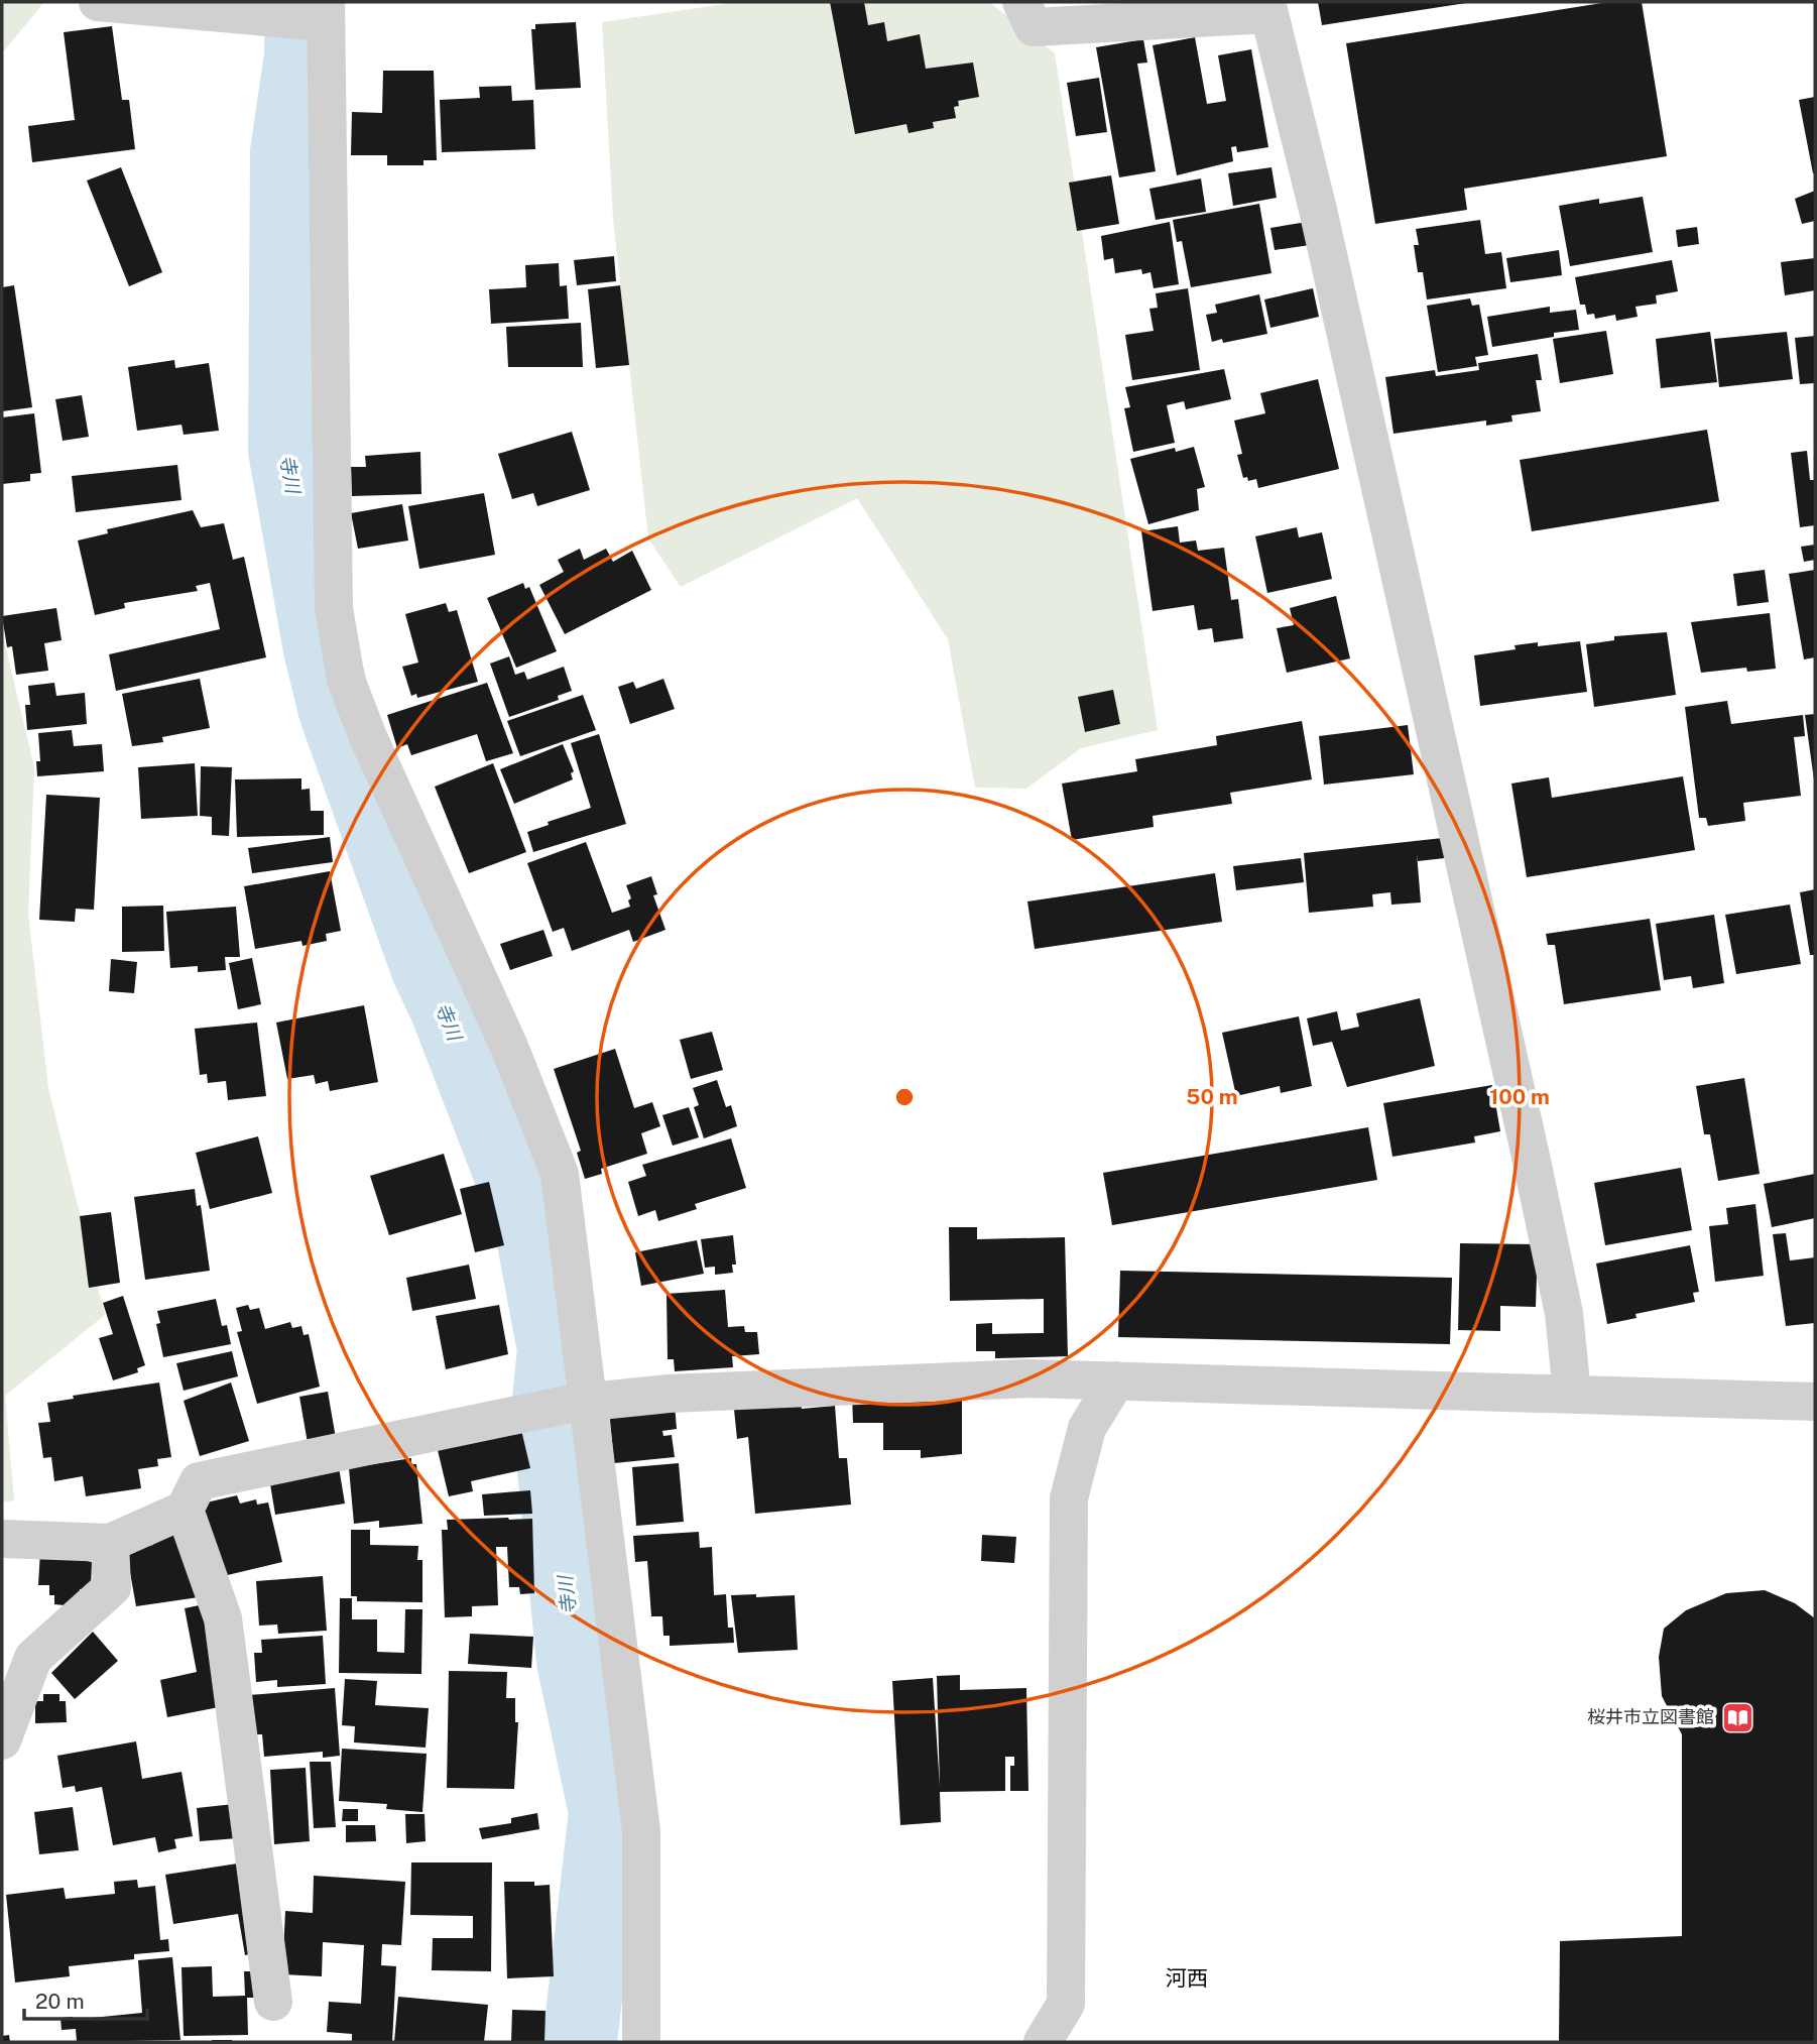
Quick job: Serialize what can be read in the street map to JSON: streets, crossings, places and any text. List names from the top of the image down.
{
  "districts": ["河西"],
  "water": ["寺川"],
  "places": {
    "library": ["桜井市立図書館"]
  },
  "scale_bar": "20 m",
  "rings": ["50 m", "100 m"]
}
